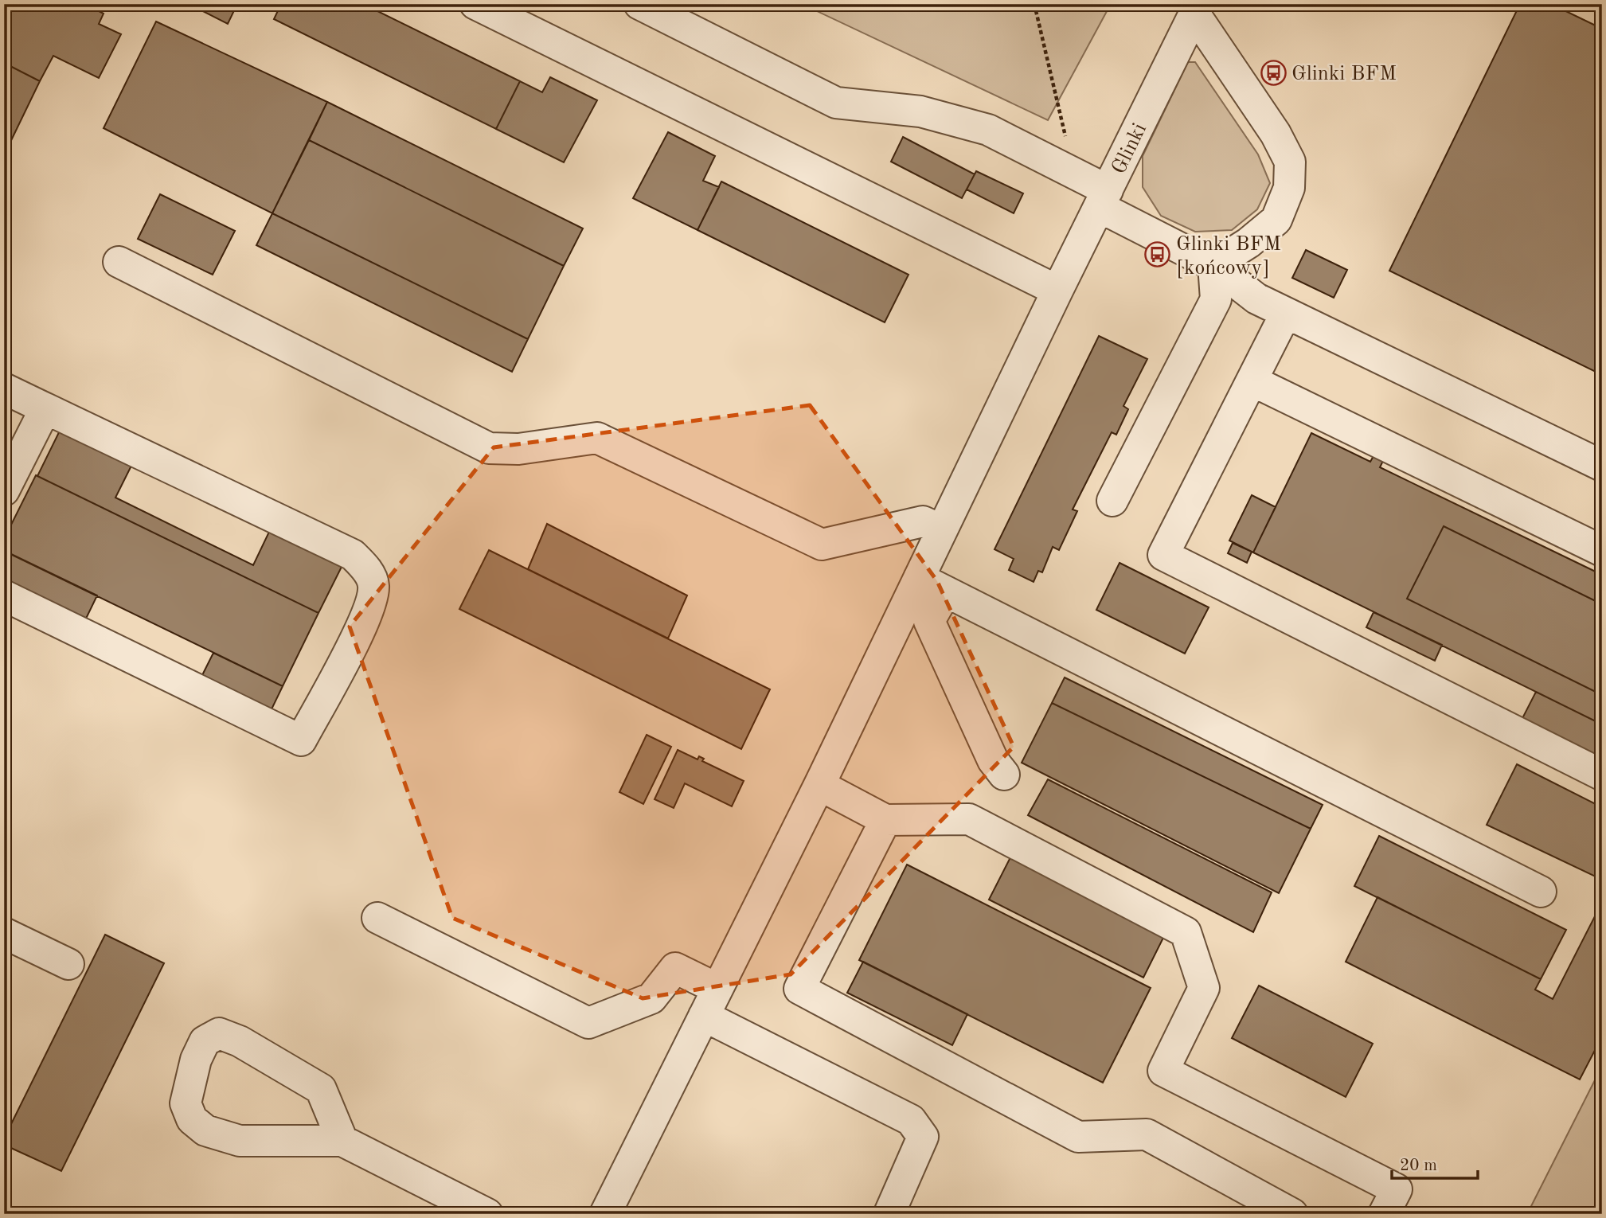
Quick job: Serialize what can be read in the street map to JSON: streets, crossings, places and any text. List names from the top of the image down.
{
  "streets": {
    "street": ["Glinki"]
  },
  "places": {
    "bus stop": ["Glinki BFM", "Glinki BFM [końcowy]"]
  },
  "scale_bar": "20 m"
}
